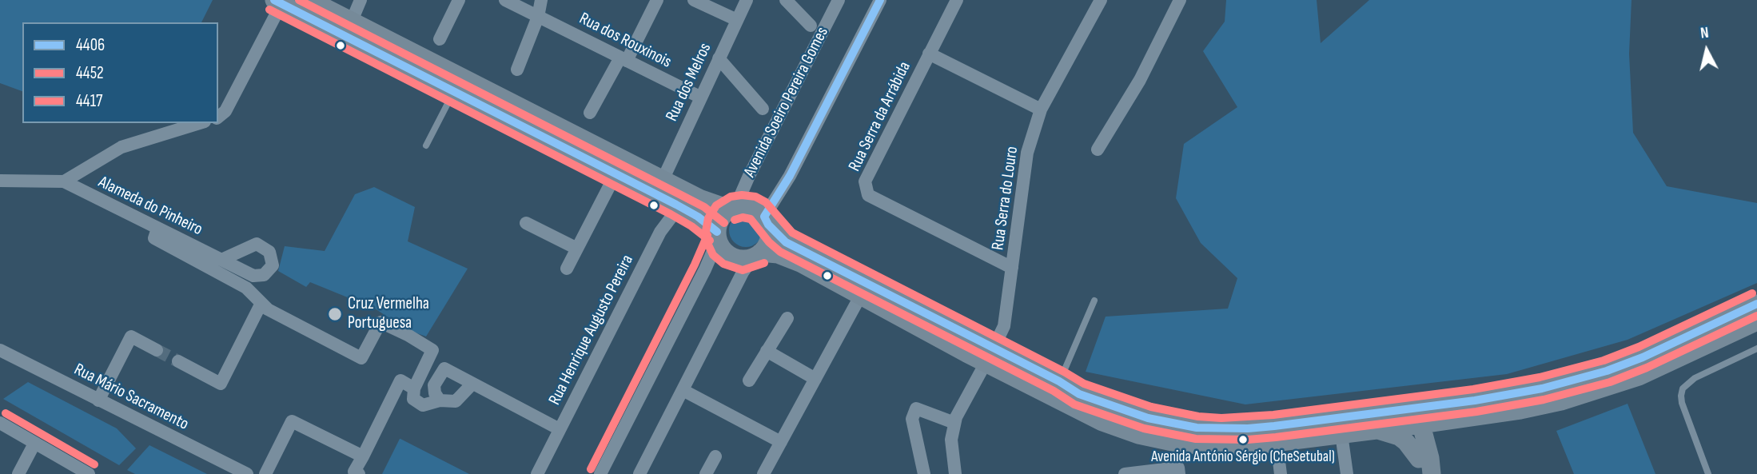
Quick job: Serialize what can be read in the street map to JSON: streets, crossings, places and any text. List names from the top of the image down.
{
  "streets": {
    "main road": ["Avenida Soeiro Pereira Gomes"],
    "street": [
      "Rua dos Rouxinois",
      "Rua dos Melros",
      "Rua Serra da Arrábida",
      "Rua Serra do Louro",
      "Alameda do Pinheiro",
      "Rua Henrique Augusto Pereira",
      "Rua Mário Sacramento"
    ]
  },
  "crossings": [
    ["Rua dos Rouxinois", "Rua dos Melros"],
    ["Rua Serra da Arrábida", "Rua Serra do Louro"]
  ],
  "places": ["Cruz Vermelha Portuguesa", "Avenida António Sérgio (CheSetubal)"],
  "lines": ["transit line 4406", "transit line 4417", "transit line 4452"],
  "legend": ["4406", "4452", "4417"],
  "north": "top"
}
